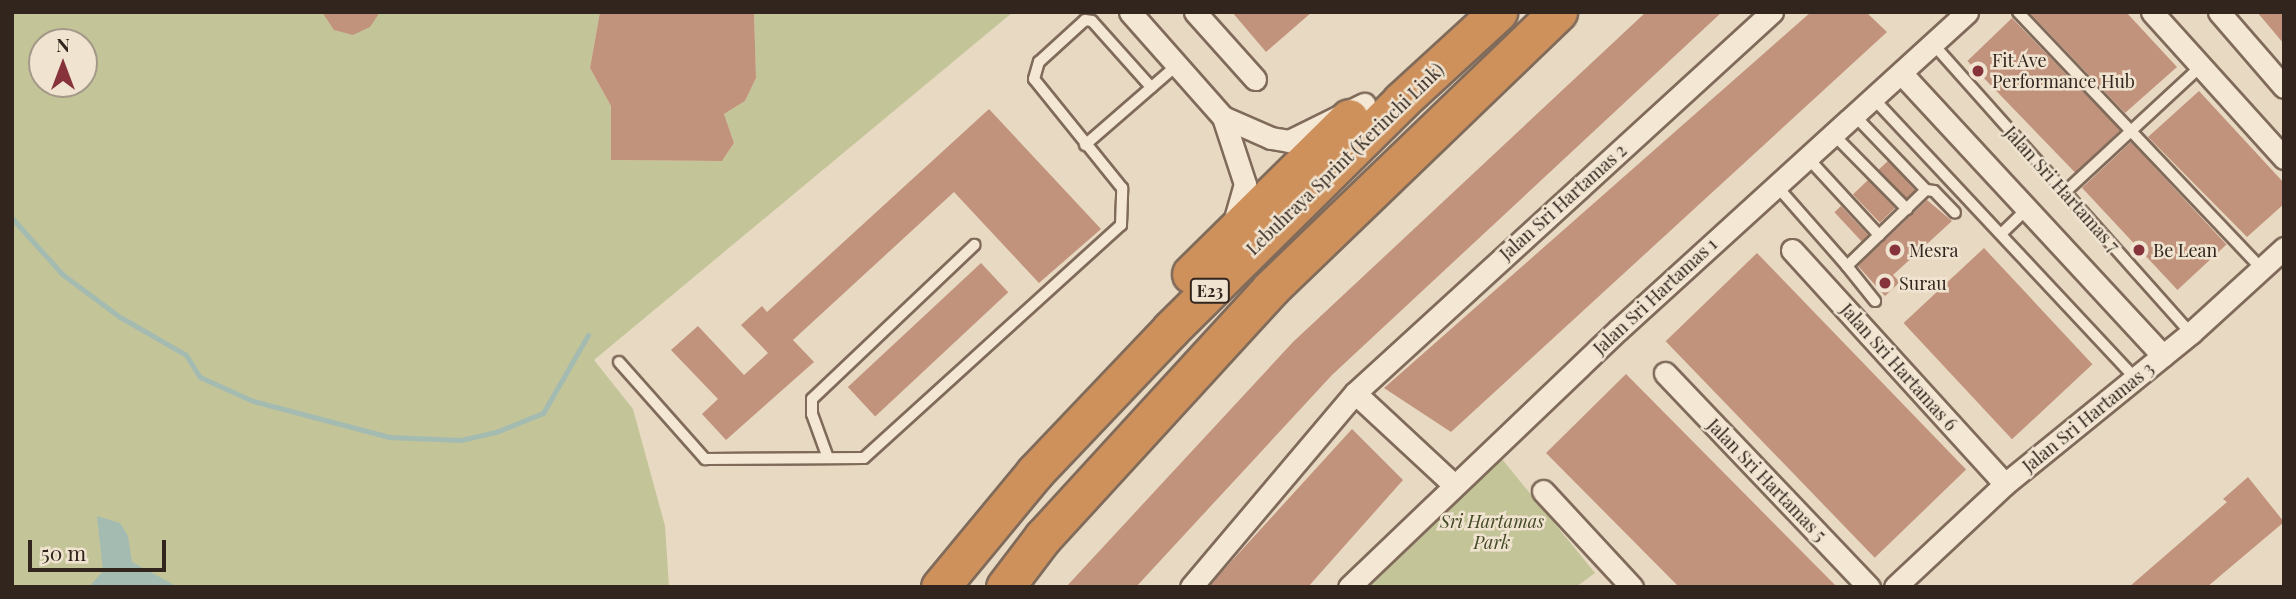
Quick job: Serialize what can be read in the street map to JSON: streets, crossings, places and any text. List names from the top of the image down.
{
  "streets": {
    "highway": ["Lebuhraya Sprint (Kerinchi Link)", "E23"],
    "street": [
      "Jalan Sri Hartamas 2",
      "Jalan Sri Hartamas 1",
      "Jalan Sri Hartamas 6",
      "Jalan Sri Hartamas 3",
      "Jalan Sri Hartamas 5"
    ],
    "lane": ["Jalan Sri Hartamas 7"]
  },
  "crossings": [
    ["Jalan Sri Hartamas 7", "Jalan Sri Hartamas 1"],
    ["Jalan Sri Hartamas 7", "Jalan Sri Hartamas 3"],
    ["Jalan Sri Hartamas 6", "Jalan Sri Hartamas 3"]
  ],
  "parks": ["Sri Hartamas Park"],
  "places": [
    "Fit Ave Performance Hub",
    "Mesra",
    "Be Lean",
    "Surau"
  ],
  "scale_bar": "50 m",
  "north": "top"
}
